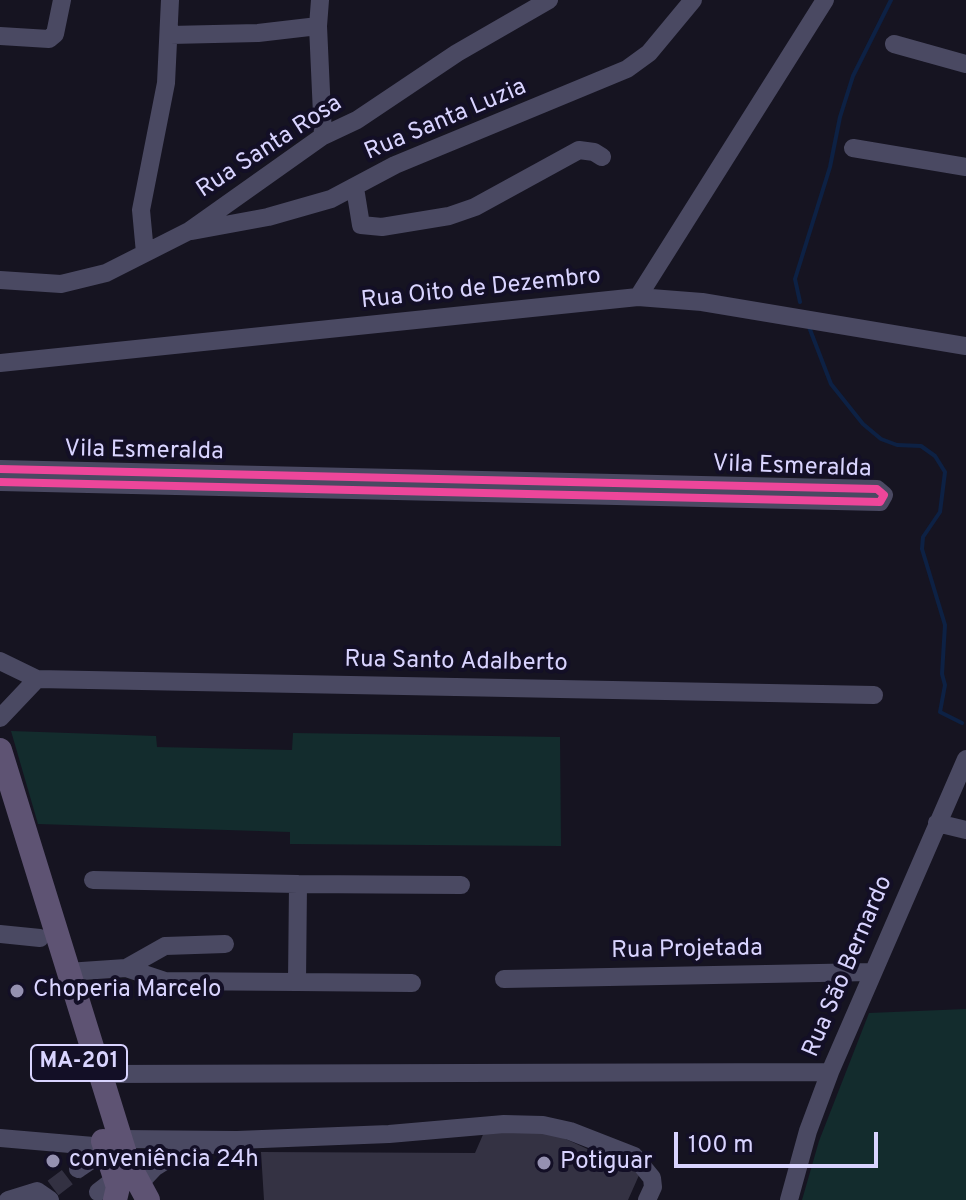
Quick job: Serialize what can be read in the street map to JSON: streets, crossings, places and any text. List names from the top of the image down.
{
  "streets": {
    "main road": ["MA-201"],
    "street": [
      "Rua Santa Luzia",
      "Rua Santa Rosa",
      "Rua Oito de Dezembro",
      "Vila Esmeralda",
      "Rua Santo Adalberto",
      "Rua Projetada",
      "Rua São Bernardo"
    ]
  },
  "crossings": [
    ["Rua Santa Luzia", "Rua Santa Rosa"],
    ["Rua Projetada", "Rua São Bernardo"]
  ],
  "places": ["Choperia Marcelo", "conveniência 24h", "Potiguar"],
  "scale_bar": "100 m"
}
